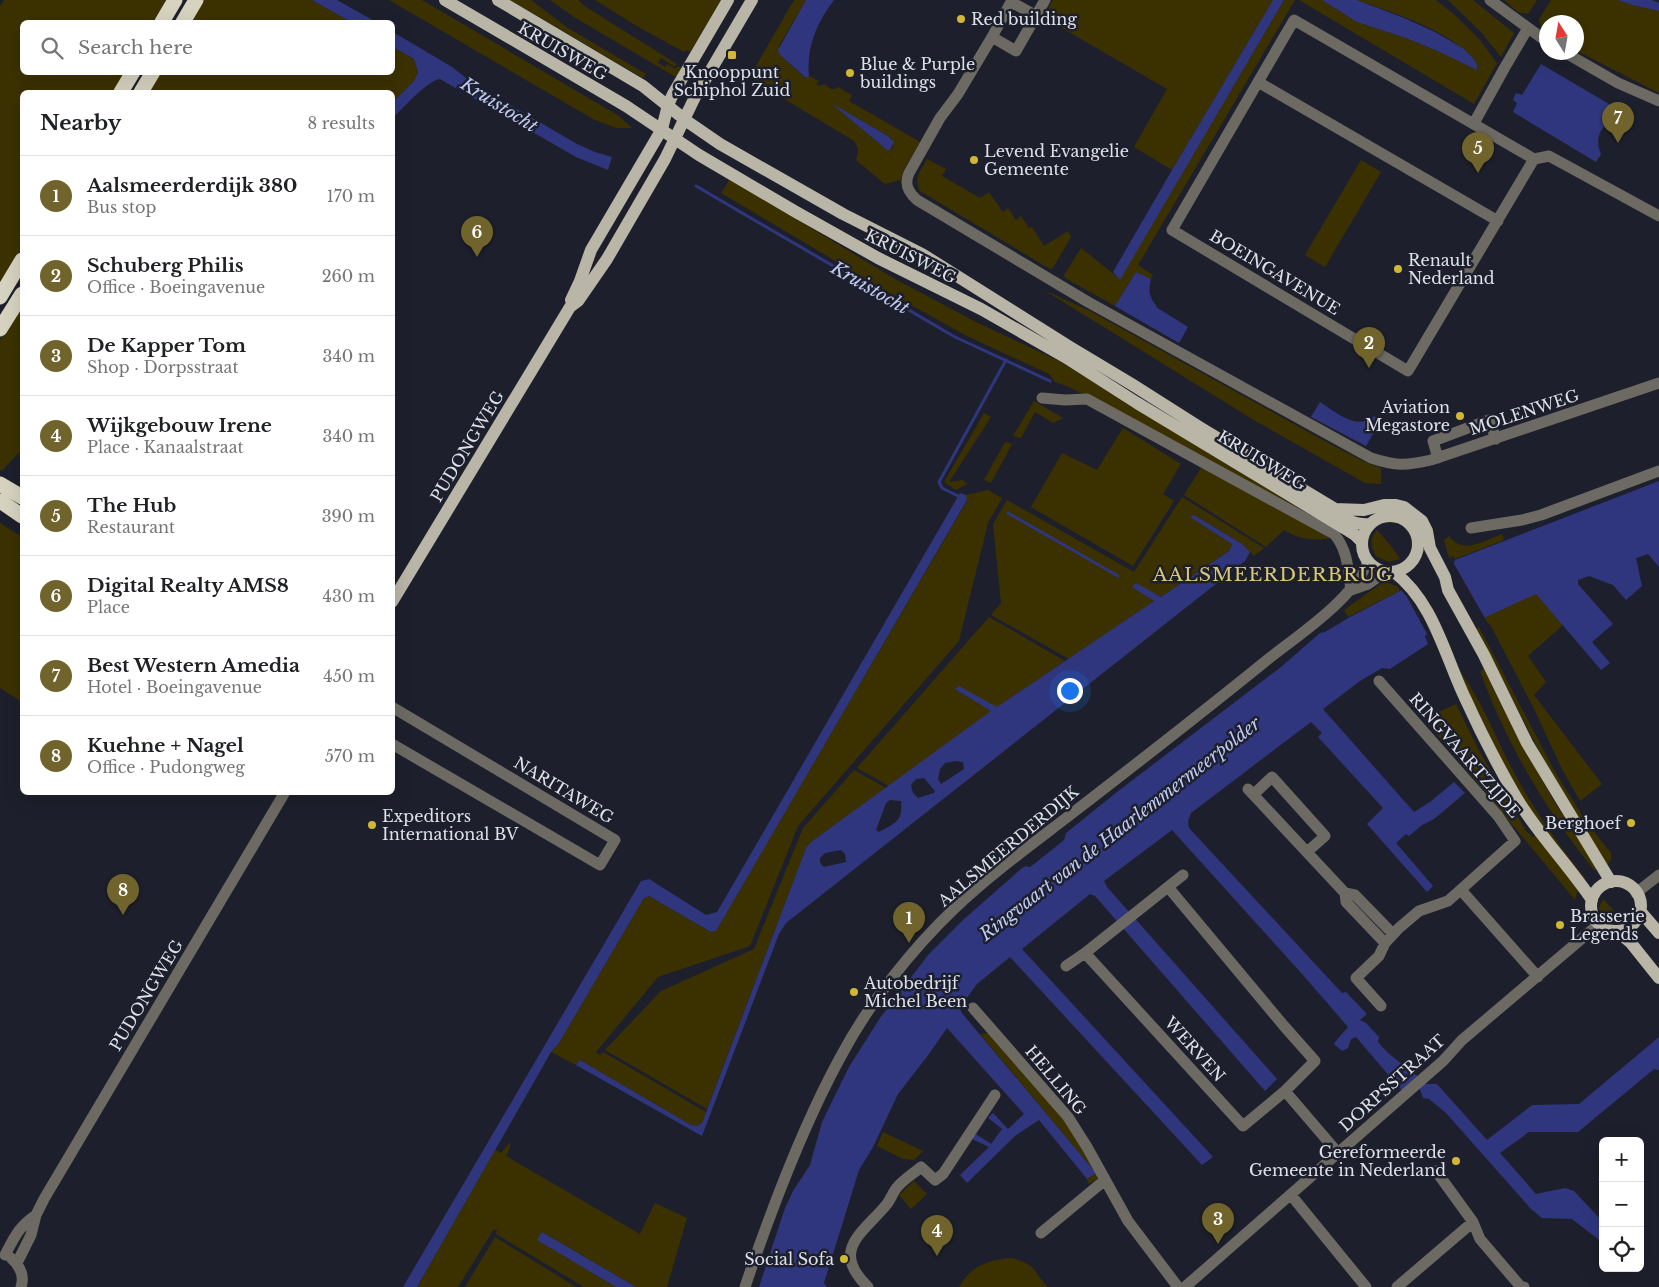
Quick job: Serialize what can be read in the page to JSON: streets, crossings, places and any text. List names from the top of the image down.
{
  "streets": {
    "main road": ["KRUISWEG", "PUDONGWEG"],
    "street": [
      "BOEINGAVENUE",
      "MOLENWEG",
      "RINGVAARTZIJDE",
      "NARITAWEG",
      "AALSMEERDERDIJK",
      "WERVEN",
      "HELLING",
      "DORPSSTRAAT"
    ]
  },
  "crossings": [
    ["KRUISWEG", "PUDONGWEG"],
    ["KRUISWEG", "AALSMEERDERDIJK"]
  ],
  "districts": ["AALSMEERDERBRUG"],
  "water": ["Kruistocht", "Ringvaart van de Haarlemmermeerpolder"],
  "places": {
    "other": [
      "Red building",
      "Blue & Purple buildings",
      "Levend Evangelie Gemeente",
      "Renault Nederland",
      "Aviation Megastore",
      "Berghoef",
      "Expeditors International BV",
      "Brasserie Legends",
      "Autobedrijf Michel Been",
      "Gereformeerde Gemeente in Nederland",
      "Social Sofa"
    ],
    "transit": ["Knooppunt Schiphol Zuid"]
  },
  "north": "top",
  "page": {
    "search": "Search here",
    "heading": ["Nearby", "8 results"],
    "pins": [
      "7",
      "5",
      "6",
      "2",
      "8",
      "1",
      "3",
      "4"
    ],
    "list": [
      {
        "mark": "1",
        "name": "Aalsmeerderdijk 380",
        "note": "Bus stop",
        "value": "170 m"
      },
      {
        "mark": "2",
        "name": "Schuberg Philis",
        "note": "Office · Boeingavenue",
        "value": "260 m"
      },
      {
        "mark": "3",
        "name": "De Kapper Tom",
        "note": "Shop · Dorpsstraat",
        "value": "340 m"
      },
      {
        "mark": "4",
        "name": "Wijkgebouw Irene",
        "note": "Place · Kanaalstraat",
        "value": "340 m"
      },
      {
        "mark": "5",
        "name": "The Hub",
        "note": "Restaurant",
        "value": "390 m"
      },
      {
        "mark": "6",
        "name": "Digital Realty AMS8",
        "note": "Place",
        "value": "430 m"
      },
      {
        "mark": "7",
        "name": "Best Western Amedia",
        "note": "Hotel · Boeingavenue",
        "value": "450 m"
      },
      {
        "mark": "8",
        "name": "Kuehne + Nagel",
        "note": "Office · Pudongweg",
        "value": "570 m"
      }
    ],
    "map_buttons": ["+", "−"]
  }
}
